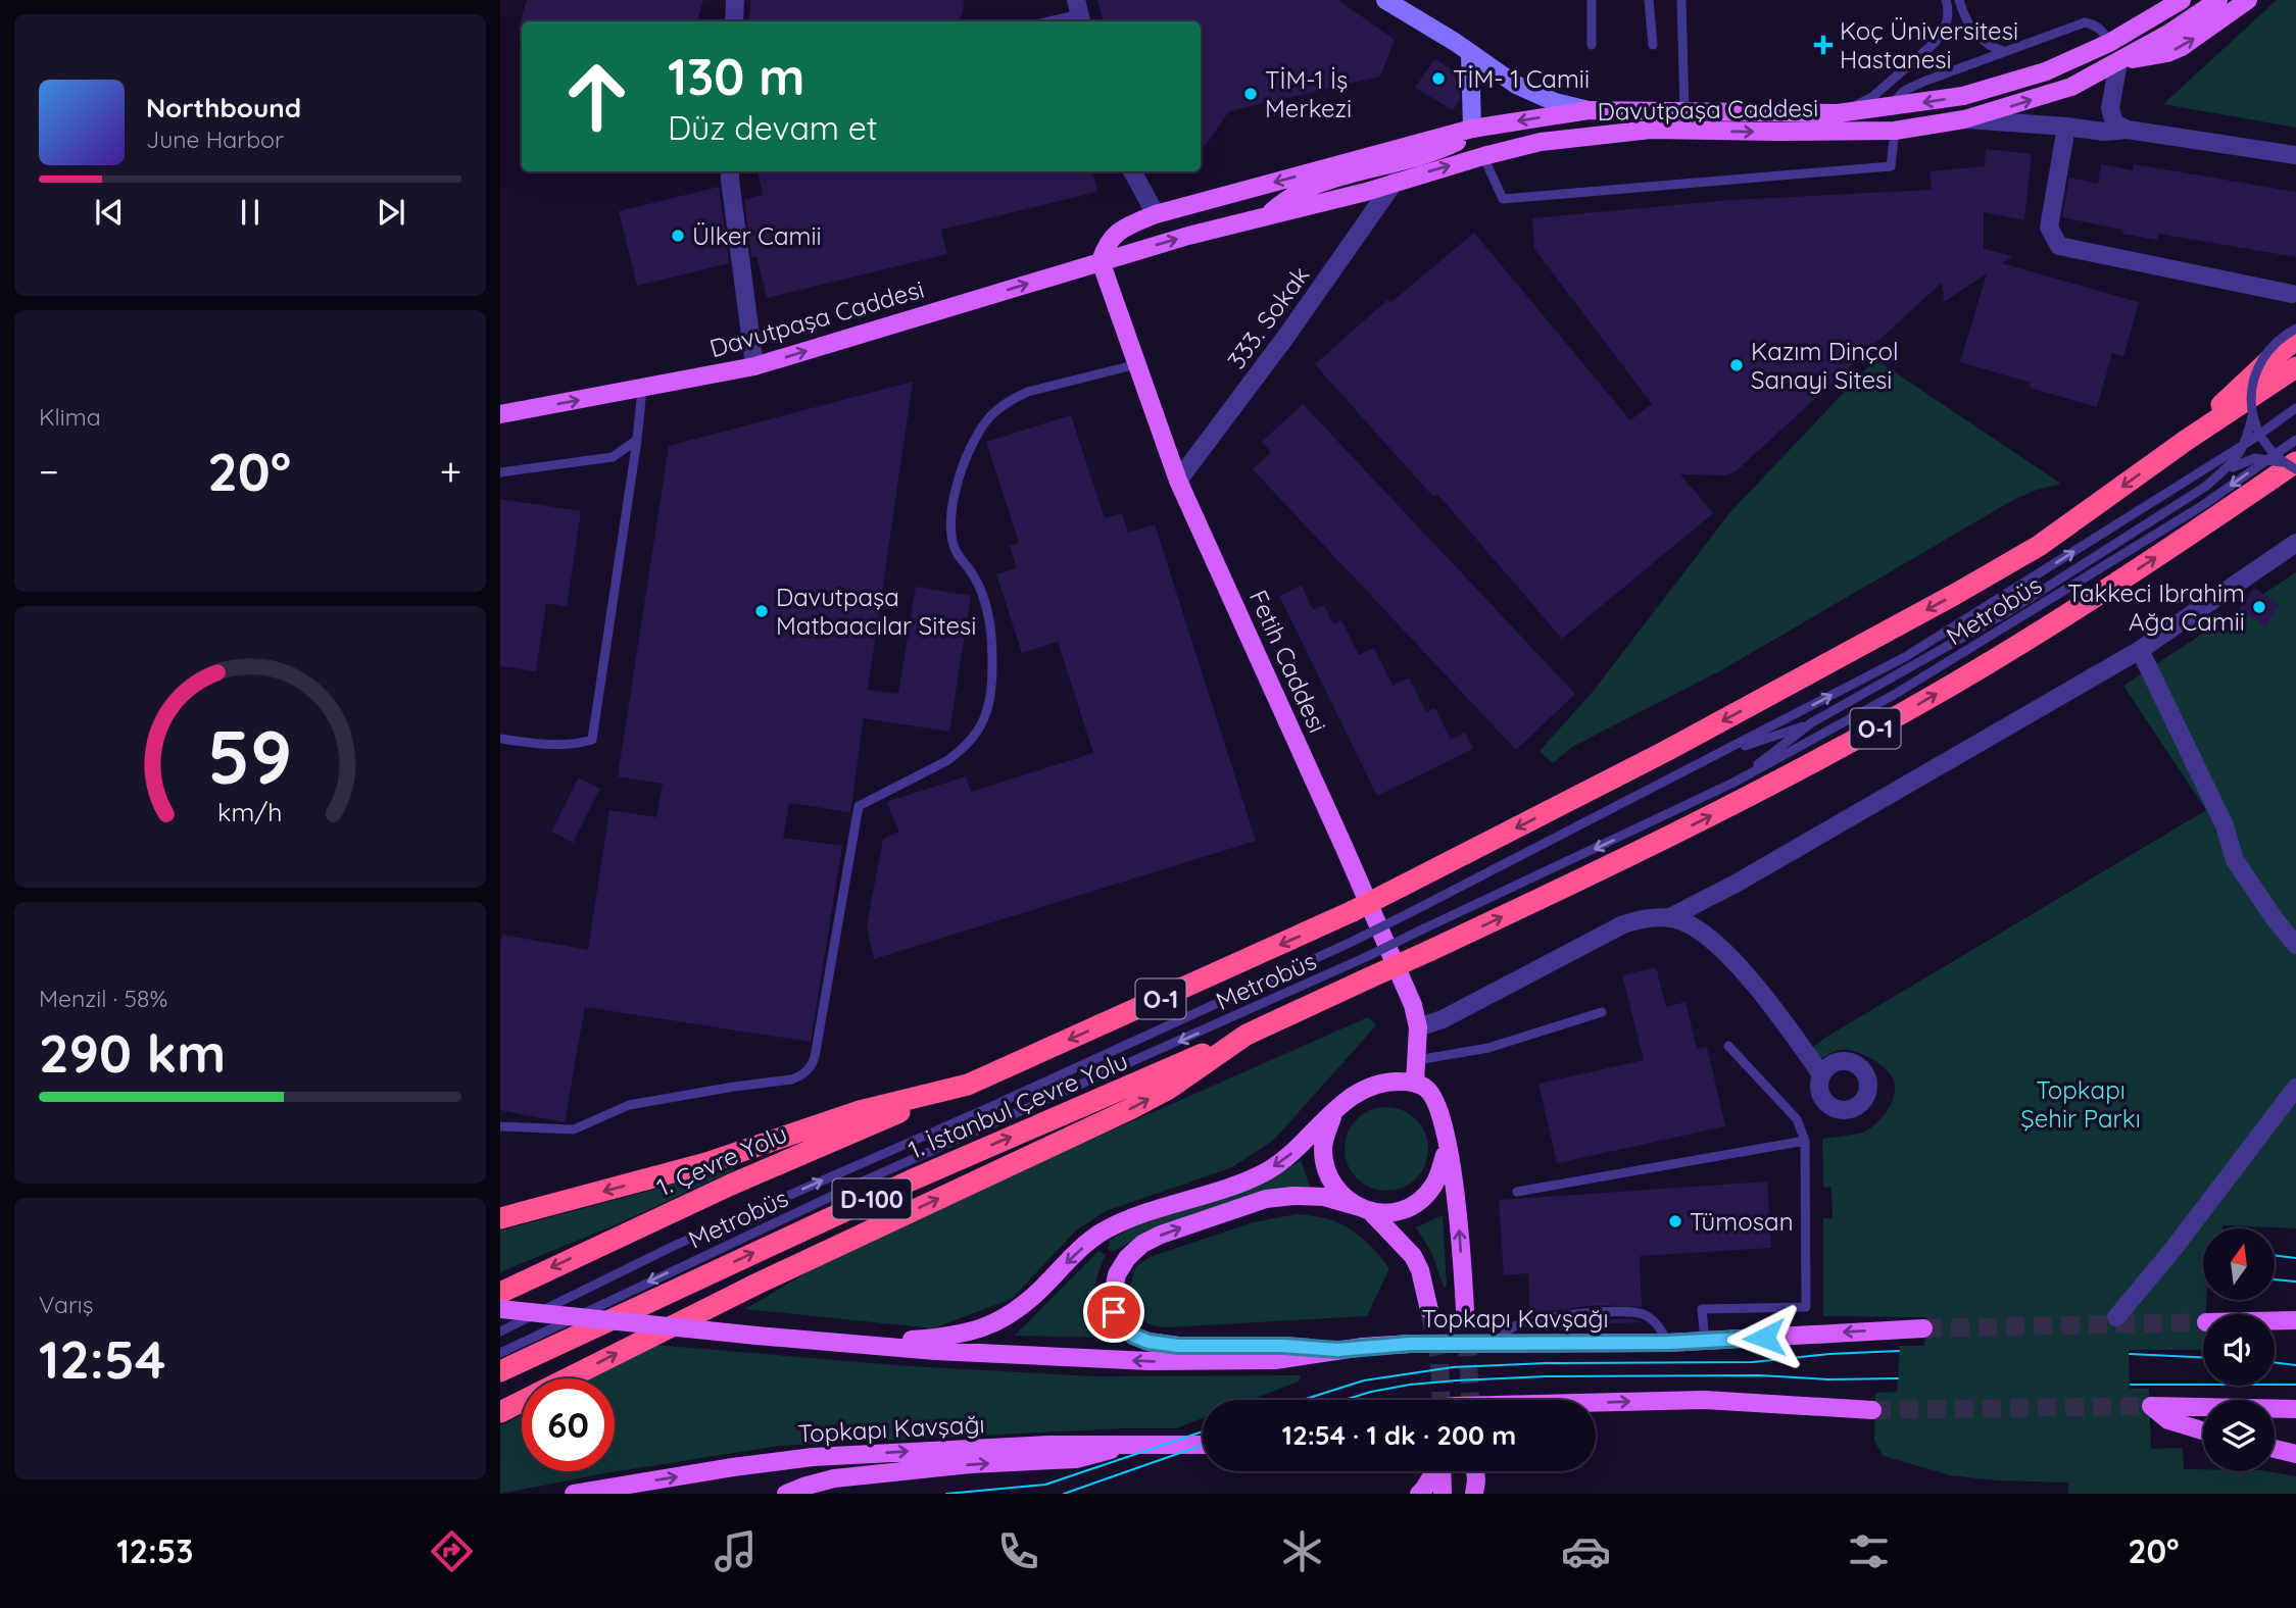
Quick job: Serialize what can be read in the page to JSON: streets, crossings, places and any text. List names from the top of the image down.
{
  "streets": {
    "highway": [
      "O-1",
      "1. İstanbul Çevre Yolu",
      "1. Çevre Yolu",
      "D-100"
    ],
    "main road": ["Davutpaşa Caddesi", "Fetih Caddesi", "Topkapı Kavşağı"],
    "street": ["333. Sokak"],
    "lane": ["Metrobüs"]
  },
  "crossings": [
    ["Davutpaşa Caddesi", "333. Sokak"],
    ["Davutpaşa Caddesi", "Fetih Caddesi"],
    ["333. Sokak", "Fetih Caddesi"],
    ["Metrobüs", "O-1"],
    ["O-1", "1. İstanbul Çevre Yolu"],
    ["O-1", "1. Çevre Yolu"]
  ],
  "parks": ["Topkapı Şehir Parkı"],
  "places": {
    "health": ["Koç Üniversitesi Hastanesi"],
    "other": [
      "TİM- 1 Camii",
      "TİM-1 İş Merkezi",
      "Ülker Camii",
      "Kazım Dinçol Sanayi Sitesi",
      "Takkeci Ibrahim Ağa Camii",
      "Davutpaşa Matbaacılar Sitesi",
      "Tümosan"
    ]
  },
  "north": "top",
  "page": {
    "turn": ["130 m", "Düz devam et"],
    "song": ["Northbound", "June Harbor"],
    "tile": [
      "Klima",
      ["Menzil · 58%", "290 km"],
      ["Varış", "12:54"]
    ],
    "heat": ["−", "20°", "+"],
    "limit": "60",
    "trip": "12:54 · 1 dk · 200 m",
    "tabs": ["12:53", "20°"],
    "gauge": ["59", "km/h"]
  }
}
